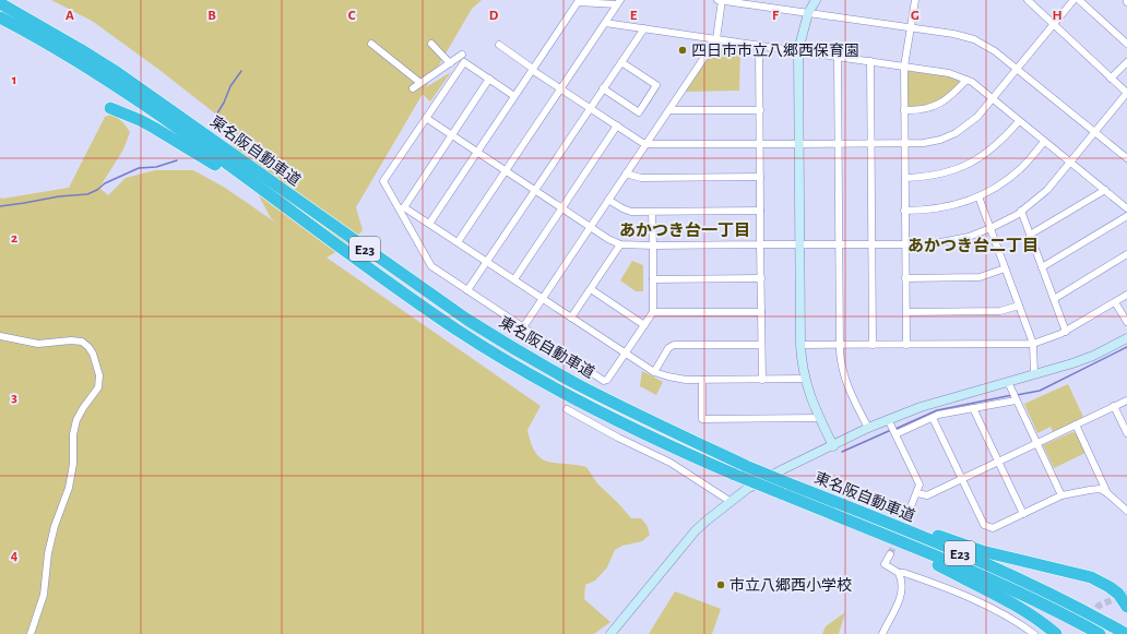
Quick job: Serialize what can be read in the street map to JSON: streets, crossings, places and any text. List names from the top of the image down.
{
  "streets": {
    "highway": ["東名阪自動車道", "E23"]
  },
  "districts": ["あかつき台一丁目", "あかつき台二丁目"],
  "places": ["四日市市立八郷西保育園", "市立八郷西小学校"],
  "grid": {
    "columns": [
      "A",
      "B",
      "C",
      "D",
      "E",
      "F",
      "G",
      "H"
    ],
    "rows": [
      "1",
      "2",
      "3",
      "4"
    ]
  }
}
